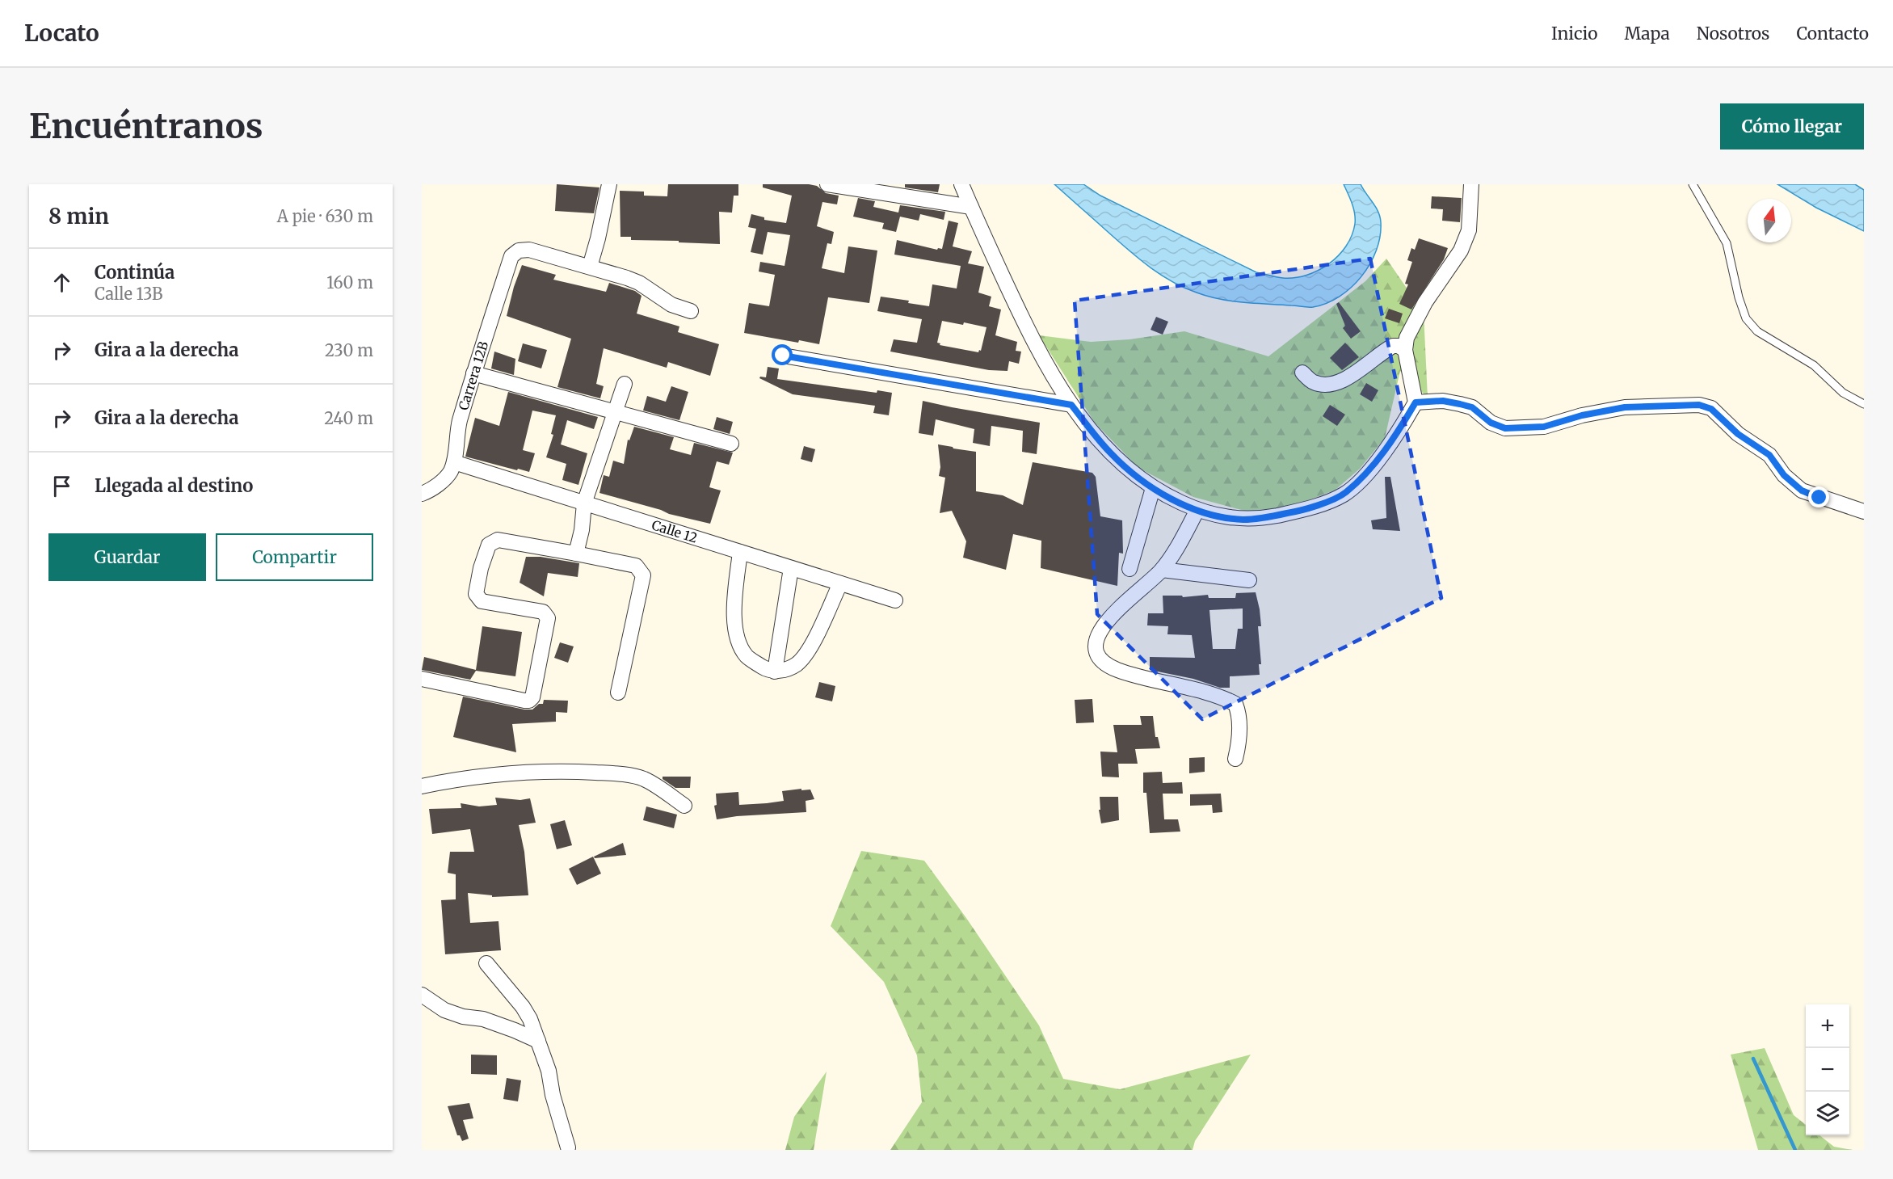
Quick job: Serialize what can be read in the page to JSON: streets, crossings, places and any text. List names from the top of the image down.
{
  "streets": {
    "street": ["Carrera 12B", "Calle 12"]
  },
  "crossings": [
    ["Carrera 12B", "Calle 12"]
  ],
  "north": "top",
  "page": {
    "header": "Locato",
    "nav": [
      "Inicio",
      "Mapa",
      "Nosotros",
      "Contacto"
    ],
    "buttons": [
      "Cómo llegar",
      ["Guardar", "Compartir"]
    ],
    "title": "Encuéntranos",
    "heading": ["8 min", "A pie · 630 m"],
    "list": [
      ["Continúa", "Calle 13B", "160 m"],
      ["Gira a la derecha", "230 m"],
      ["Gira a la derecha", "240 m"],
      "Llegada al destino"
    ],
    "map_buttons": ["+", "−"]
  }
}
